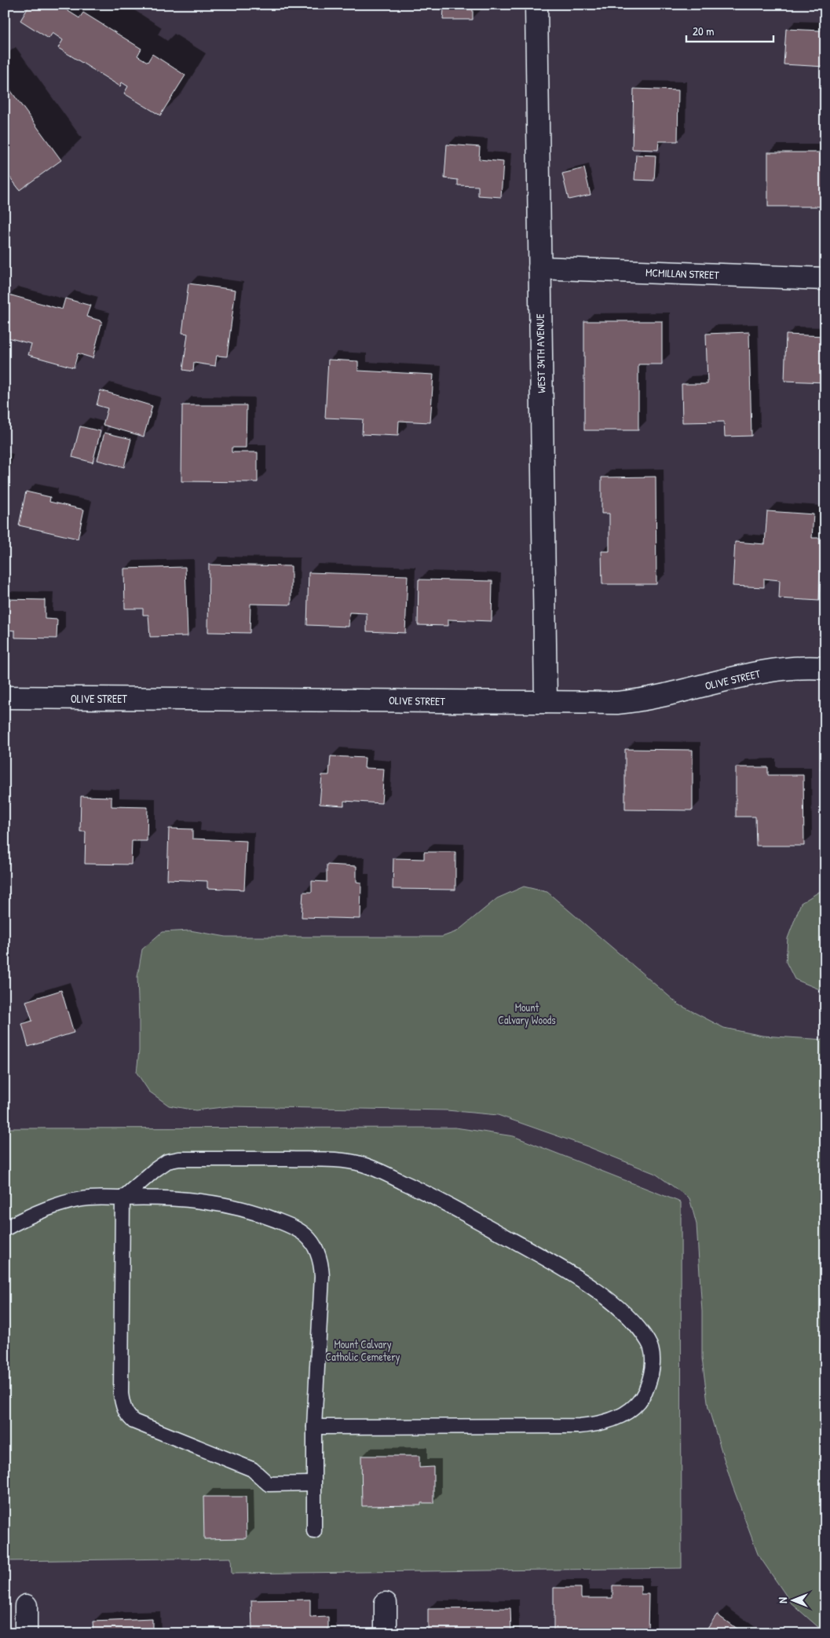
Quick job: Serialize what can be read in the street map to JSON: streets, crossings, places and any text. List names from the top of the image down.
{
  "streets": {
    "street": ["MCMILLAN STREET", "WEST 34TH AVENUE", "OLIVE STREET"]
  },
  "crossings": [
    ["MCMILLAN STREET", "WEST 34TH AVENUE"],
    ["WEST 34TH AVENUE", "OLIVE STREET"]
  ],
  "parks": ["Mount Calvary Woods", "Mount Calvary Catholic Cemetery"],
  "scale_bar": "20 m",
  "north": "left"
}
